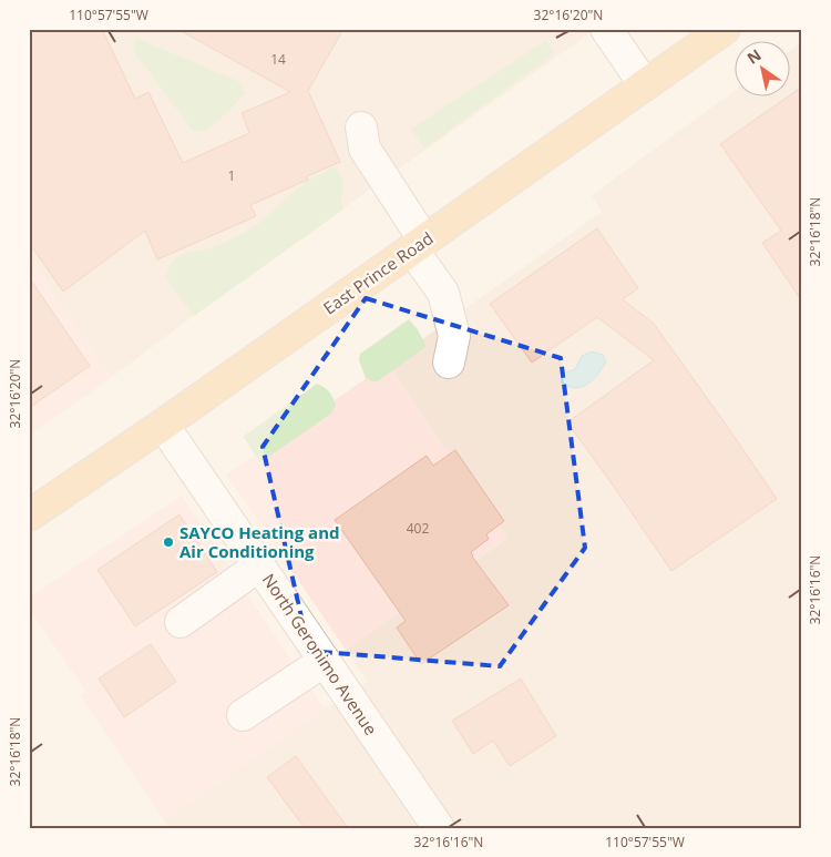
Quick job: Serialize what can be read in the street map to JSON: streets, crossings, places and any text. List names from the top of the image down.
{
  "streets": {
    "main road": ["East Prince Road"],
    "street": ["North Geronimo Avenue"]
  },
  "crossings": [
    ["East Prince Road", "North Geronimo Avenue"]
  ],
  "places": ["SAYCO Heating and Air Conditioning"],
  "house_numbers": ["14", "1", "402"],
  "north": "top left",
  "coordinates": [
    "110°57'55\"W",
    "32°16'20\"N",
    "32°16'18\"N",
    "32°16'16\"N"
  ]
}
